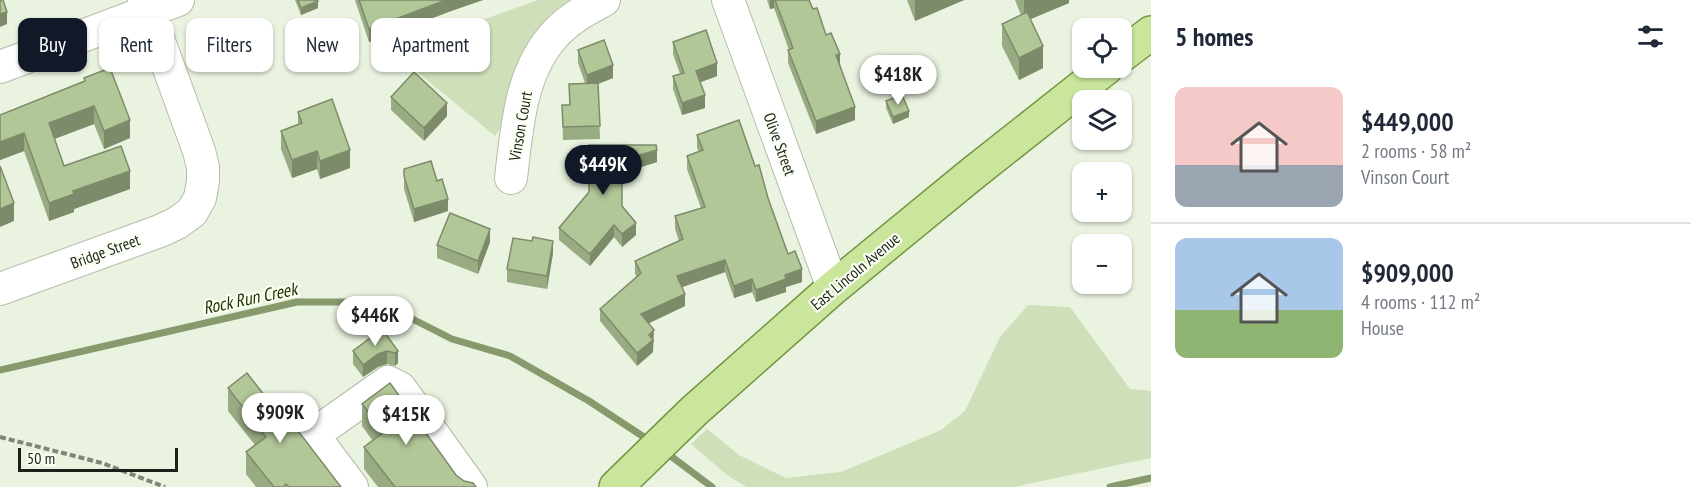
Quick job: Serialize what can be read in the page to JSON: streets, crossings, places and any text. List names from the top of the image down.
{
  "streets": {
    "main road": ["East Lincoln Avenue"],
    "street": ["Vinson Court", "Olive Street", "Bridge Street"]
  },
  "crossings": [
    ["Olive Street", "East Lincoln Avenue"]
  ],
  "water": ["Rock Run Creek"],
  "scale_bar": "50 m",
  "page": {
    "heading": "5 homes",
    "map_buttons": ["+", "−"],
    "chip": [
      "Buy",
      "Rent",
      "Filters",
      "New",
      "Apartment"
    ],
    "price": [
      "$418K",
      "$449K",
      "$446K",
      "$909K",
      "$415K"
    ],
    "list": [
      {
        "name": "$449,000",
        "note": "2 rooms · 58 m² · Vinson Court"
      },
      {
        "name": "$909,000",
        "note": "4 rooms · 112 m² · House"
      }
    ],
    "scale": "50 m"
  }
}
